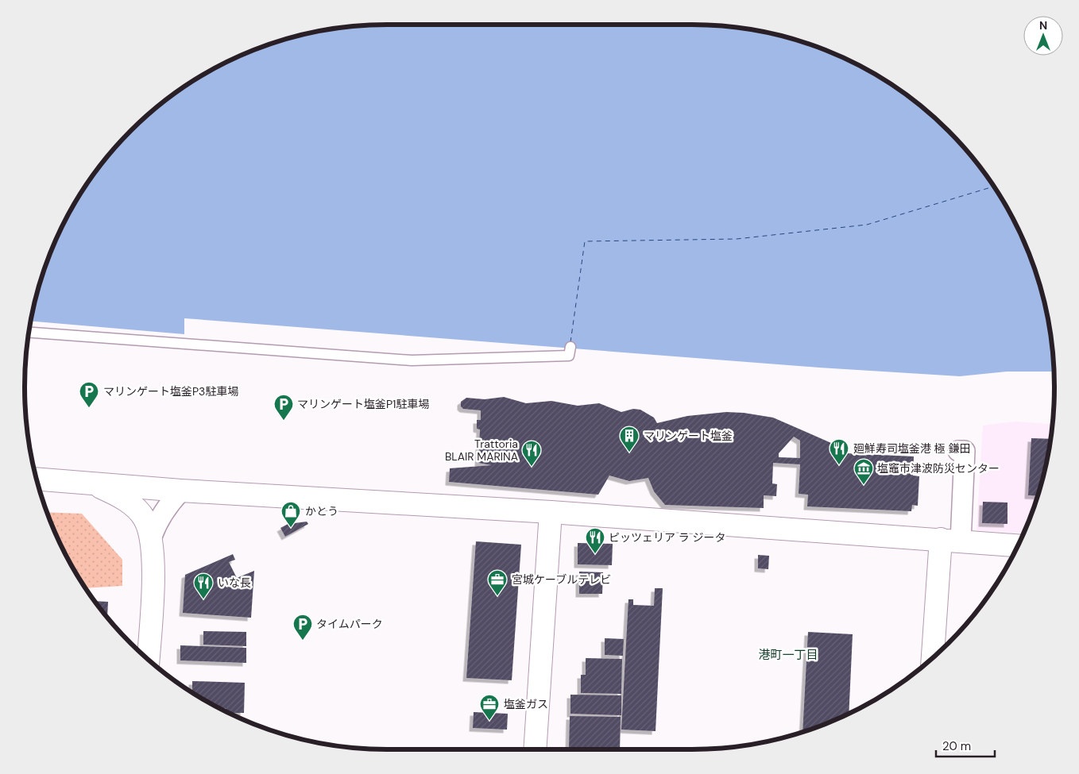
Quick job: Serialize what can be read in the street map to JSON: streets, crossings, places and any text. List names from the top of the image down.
{
  "districts": ["港町一丁目"],
  "places": {
    "parking": ["マリンゲート塩釜P3駐車場", "マリンゲート塩釜P1駐車場", "タイムパーク"],
    "building": ["マリンゲート塩釜"],
    "restaurant": [
      "廻鮮寿司塩釜港 極 鎌田",
      "Trattoria BLAIR MARINA",
      "ピッツェリア ラ ジータ",
      "いな長"
    ],
    "museum": ["塩竈市津波防災センター"],
    "shop": ["かとう"],
    "office": ["宮城ケーブルテレビ", "塩釜ガス"]
  },
  "scale_bar": "20 m",
  "north": "top"
}
